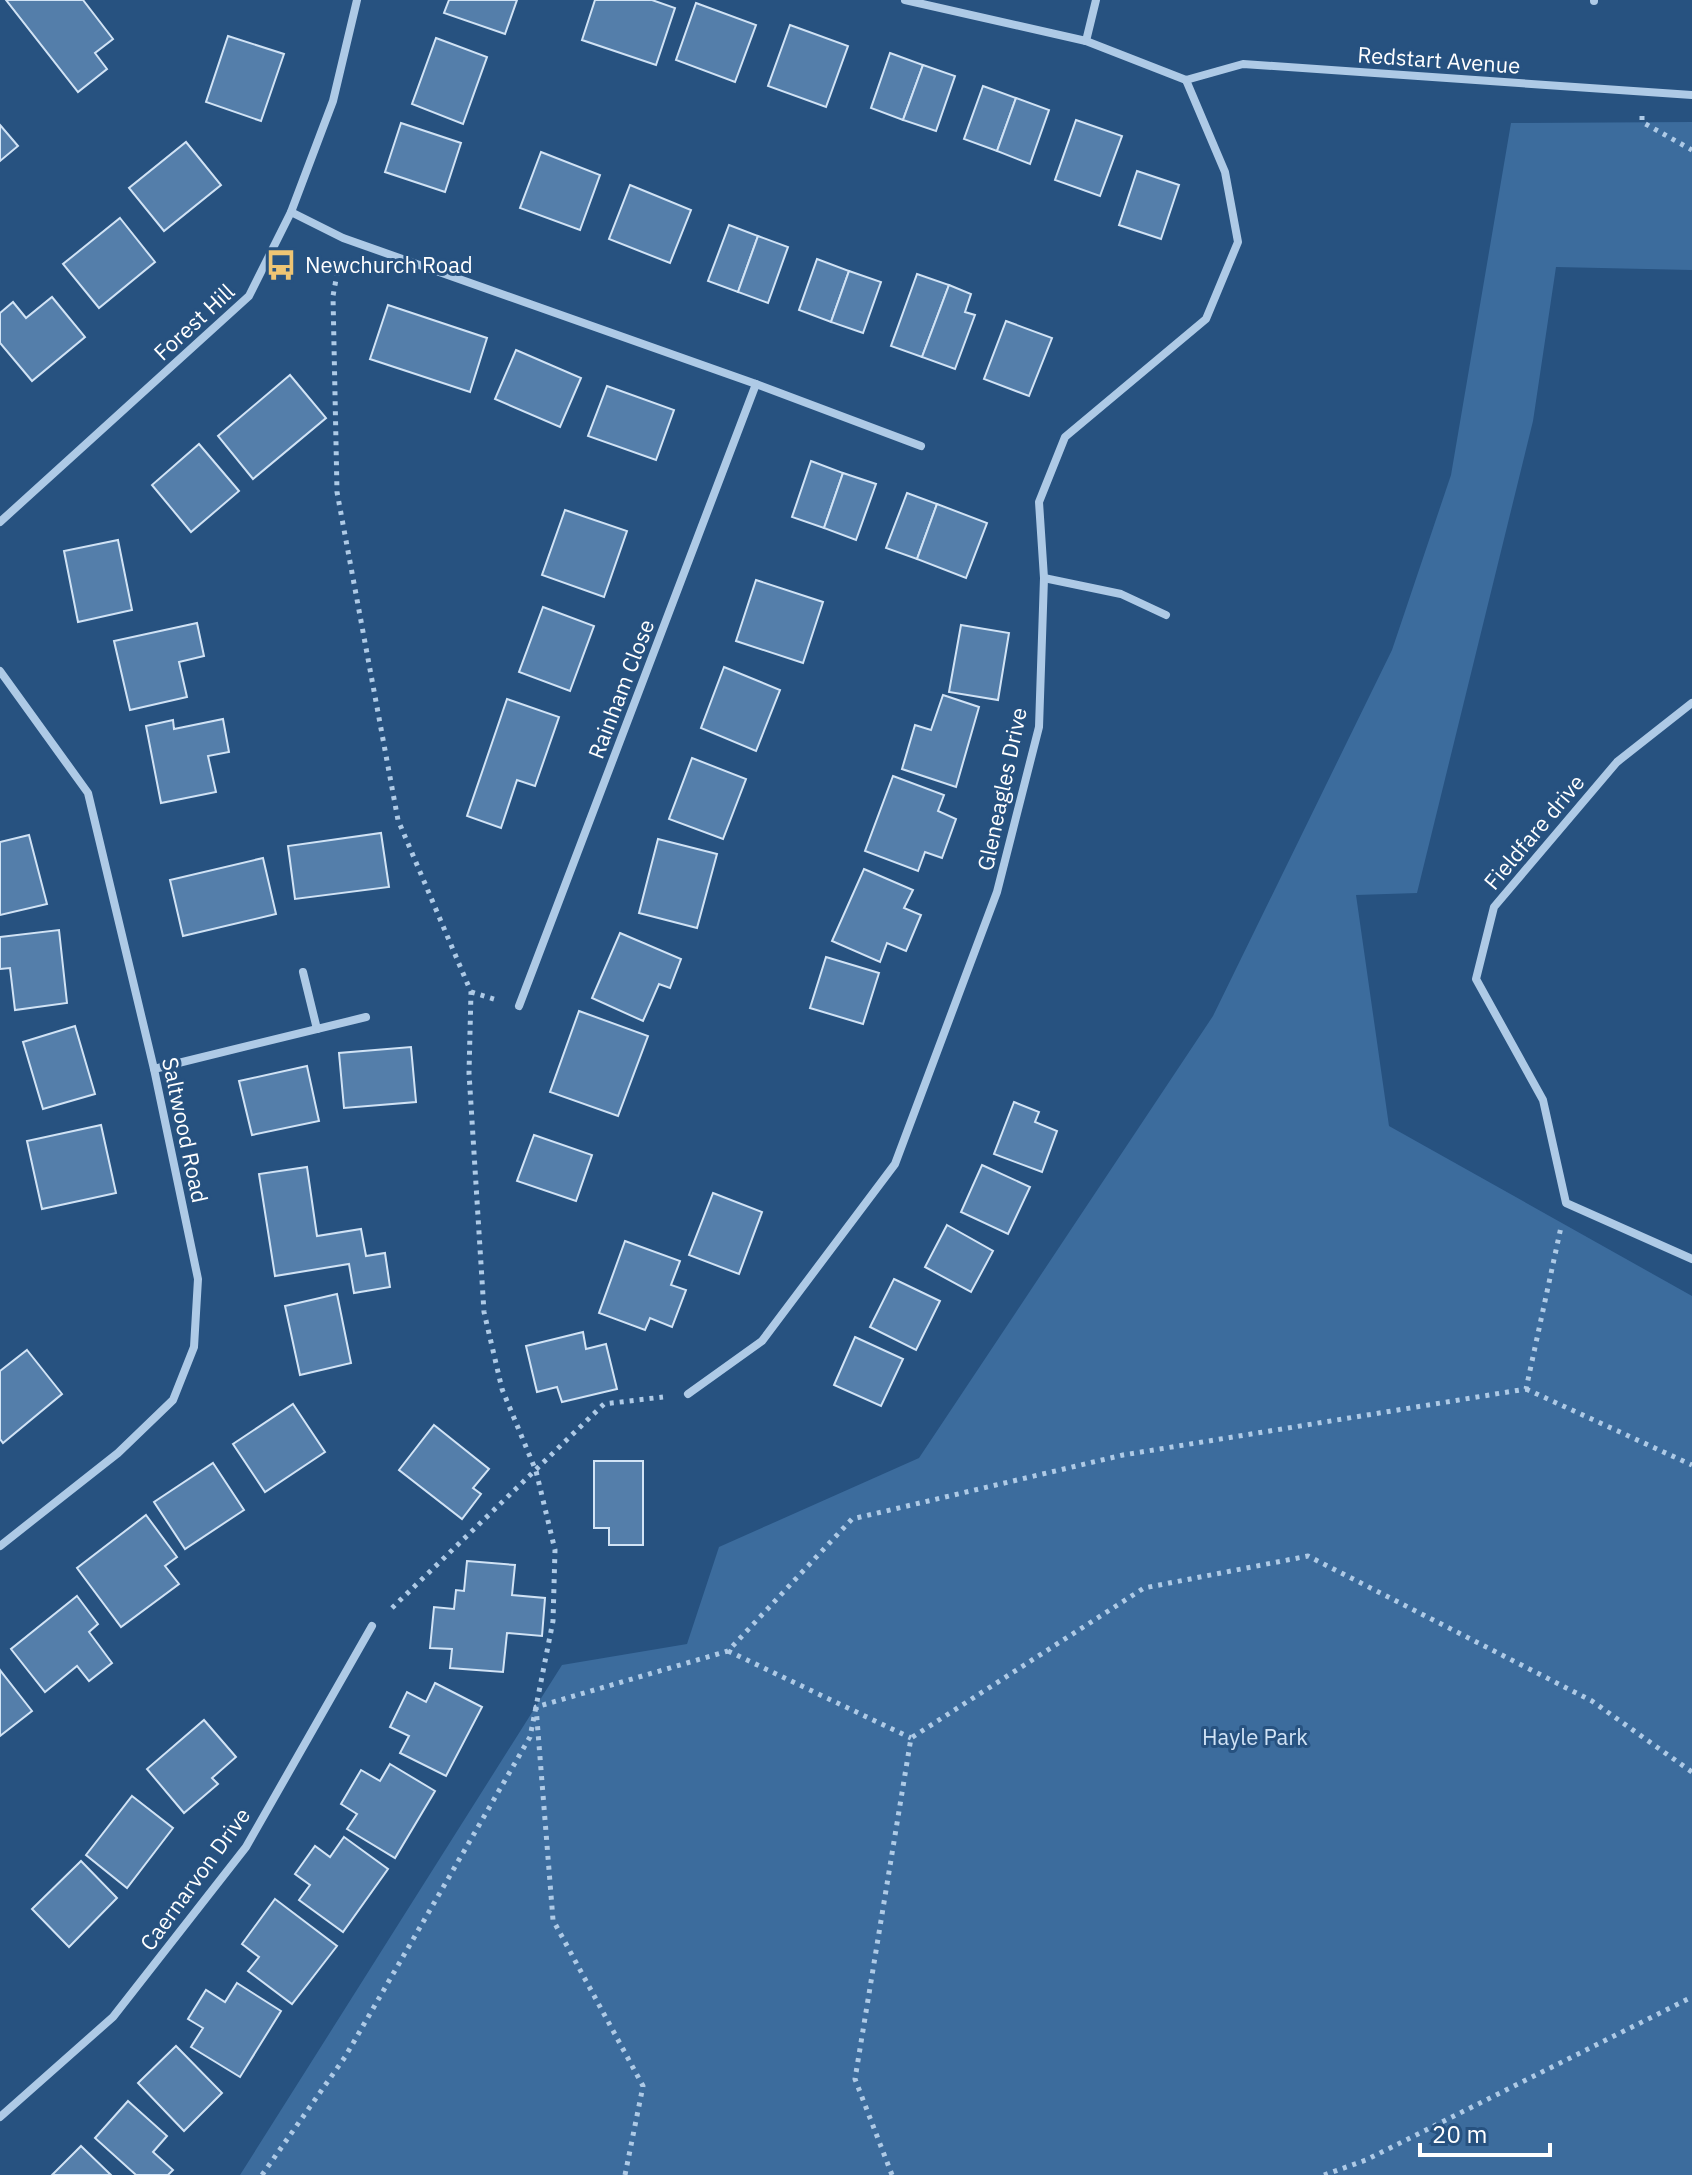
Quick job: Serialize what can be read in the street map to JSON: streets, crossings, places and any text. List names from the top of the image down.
{
  "streets": {
    "street": [
      "Redstart Avenue",
      "Forest Hill",
      "Rainham Close",
      "Gleneagles Drive",
      "Fieldfare drive",
      "Saltwood Road",
      "Caernarvon Drive"
    ]
  },
  "crossings": [
    ["Redstart Avenue", "Gleneagles Drive"]
  ],
  "parks": ["Hayle Park"],
  "places": {
    "bus stop": ["Newchurch Road"]
  },
  "scale_bar": "20 m"
}
